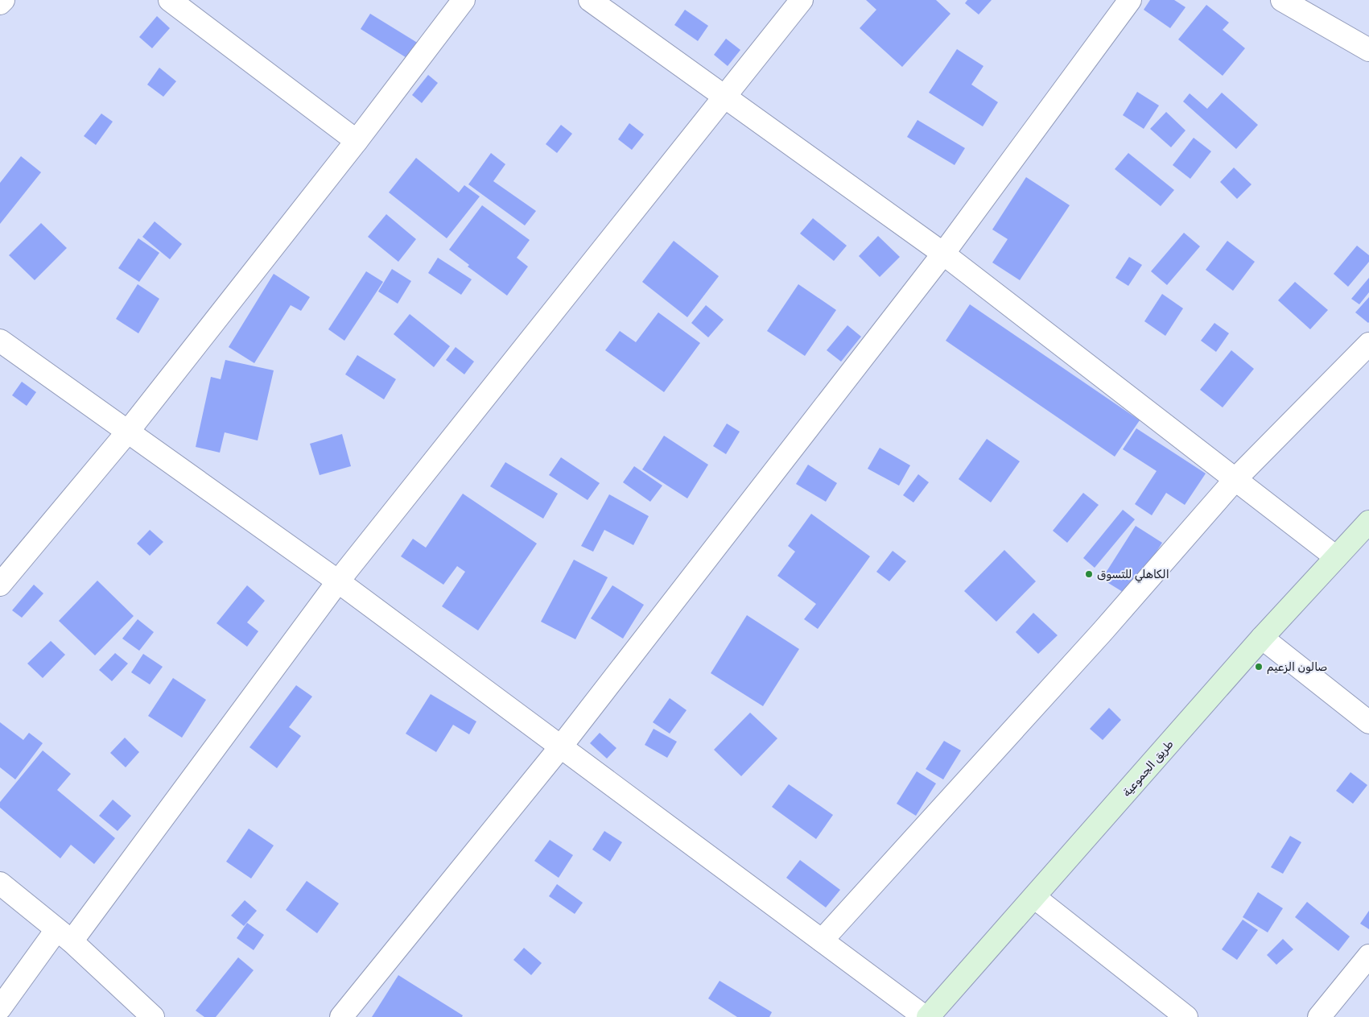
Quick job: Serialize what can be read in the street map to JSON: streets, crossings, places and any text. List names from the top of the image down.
{
  "streets": {
    "main road": ["طريق الجموعية"]
  },
  "places": ["الكاهلي للتسوق", "صالون الزعيم"]
}
